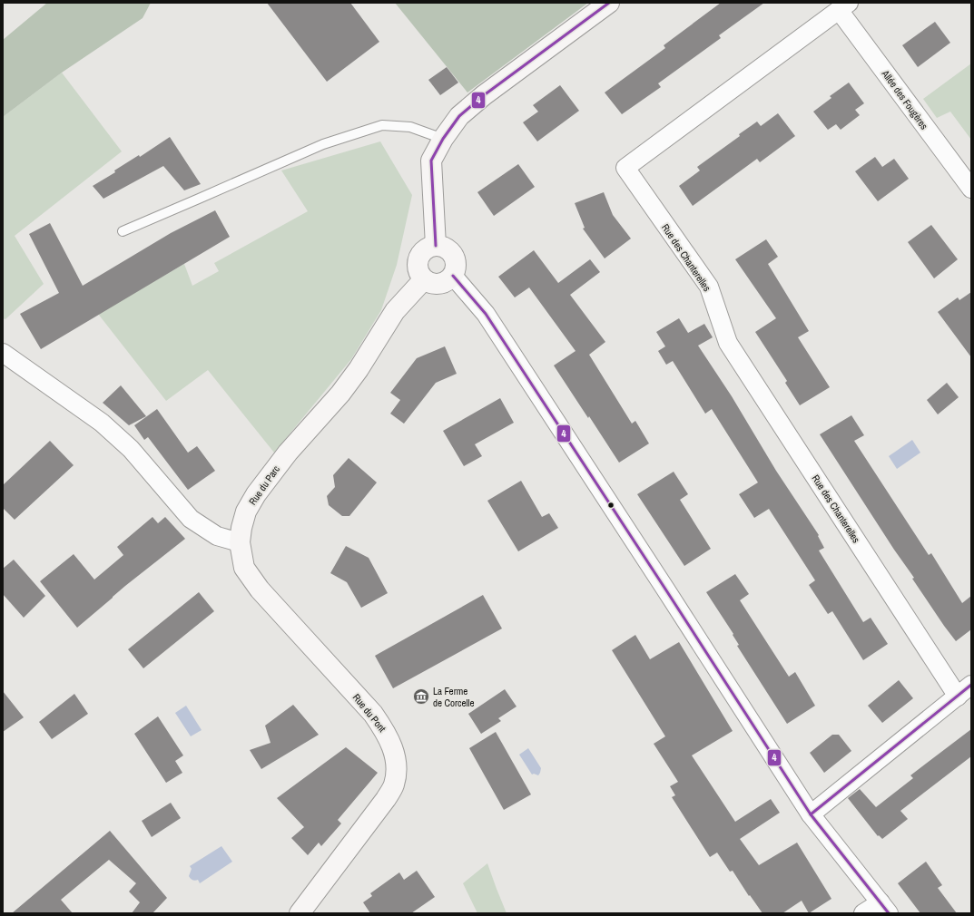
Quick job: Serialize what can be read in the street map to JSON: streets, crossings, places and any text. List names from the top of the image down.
{
  "streets": {
    "street": [
      "Allée des Fougères",
      "Rue des Chanterelles",
      "Rue du Parc",
      "Rue du Pont"
    ]
  },
  "crossings": [
    ["Allée des Fougères", "Rue des Chanterelles"],
    ["Rue du Parc", "Rue du Pont"]
  ],
  "places": {
    "museum": ["La Ferme de Corcelle"]
  },
  "lines": ["transit line 4"]
}
